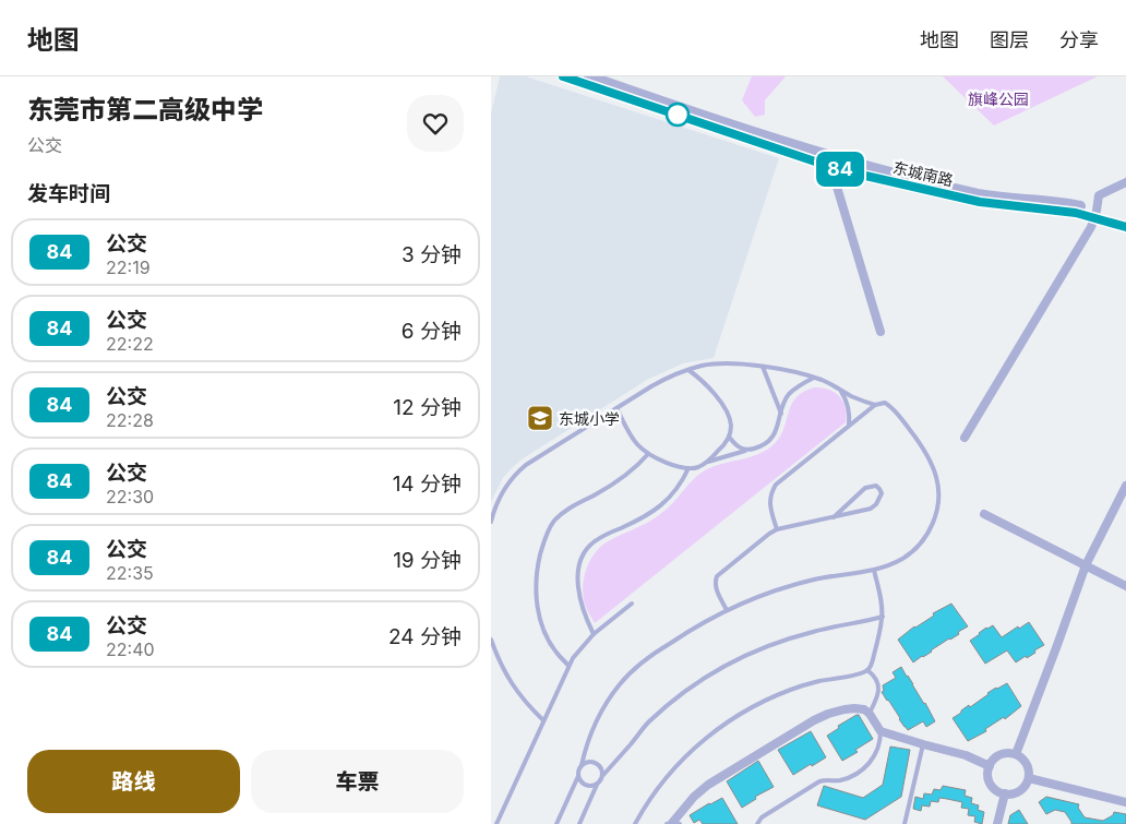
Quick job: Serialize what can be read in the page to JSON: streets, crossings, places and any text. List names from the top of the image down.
{
  "streets": {
    "street": ["东城南路"]
  },
  "parks": ["旗峰公园"],
  "places": {
    "school or university": ["东城小学"]
  },
  "lines": ["bus line 84"],
  "page": {
    "header": "地图",
    "nav": ["地图", "图层", "分享"],
    "heading": [
      ["东莞市第二高级中学", "公交"],
      "发车时间"
    ],
    "on_map": "84",
    "list": [
      {
        "mark": "84",
        "name": "公交",
        "note": "22:19",
        "value": "3 分钟"
      },
      {
        "mark": "84",
        "name": "公交",
        "note": "22:22",
        "value": "6 分钟"
      },
      {
        "mark": "84",
        "name": "公交",
        "note": "22:28",
        "value": "12 分钟"
      },
      {
        "mark": "84",
        "name": "公交",
        "note": "22:30",
        "value": "14 分钟"
      },
      {
        "mark": "84",
        "name": "公交",
        "note": "22:35",
        "value": "19 分钟"
      },
      {
        "mark": "84",
        "name": "公交",
        "note": "22:40",
        "value": "24 分钟"
      }
    ],
    "buttons": ["路线", "车票"]
  }
}
